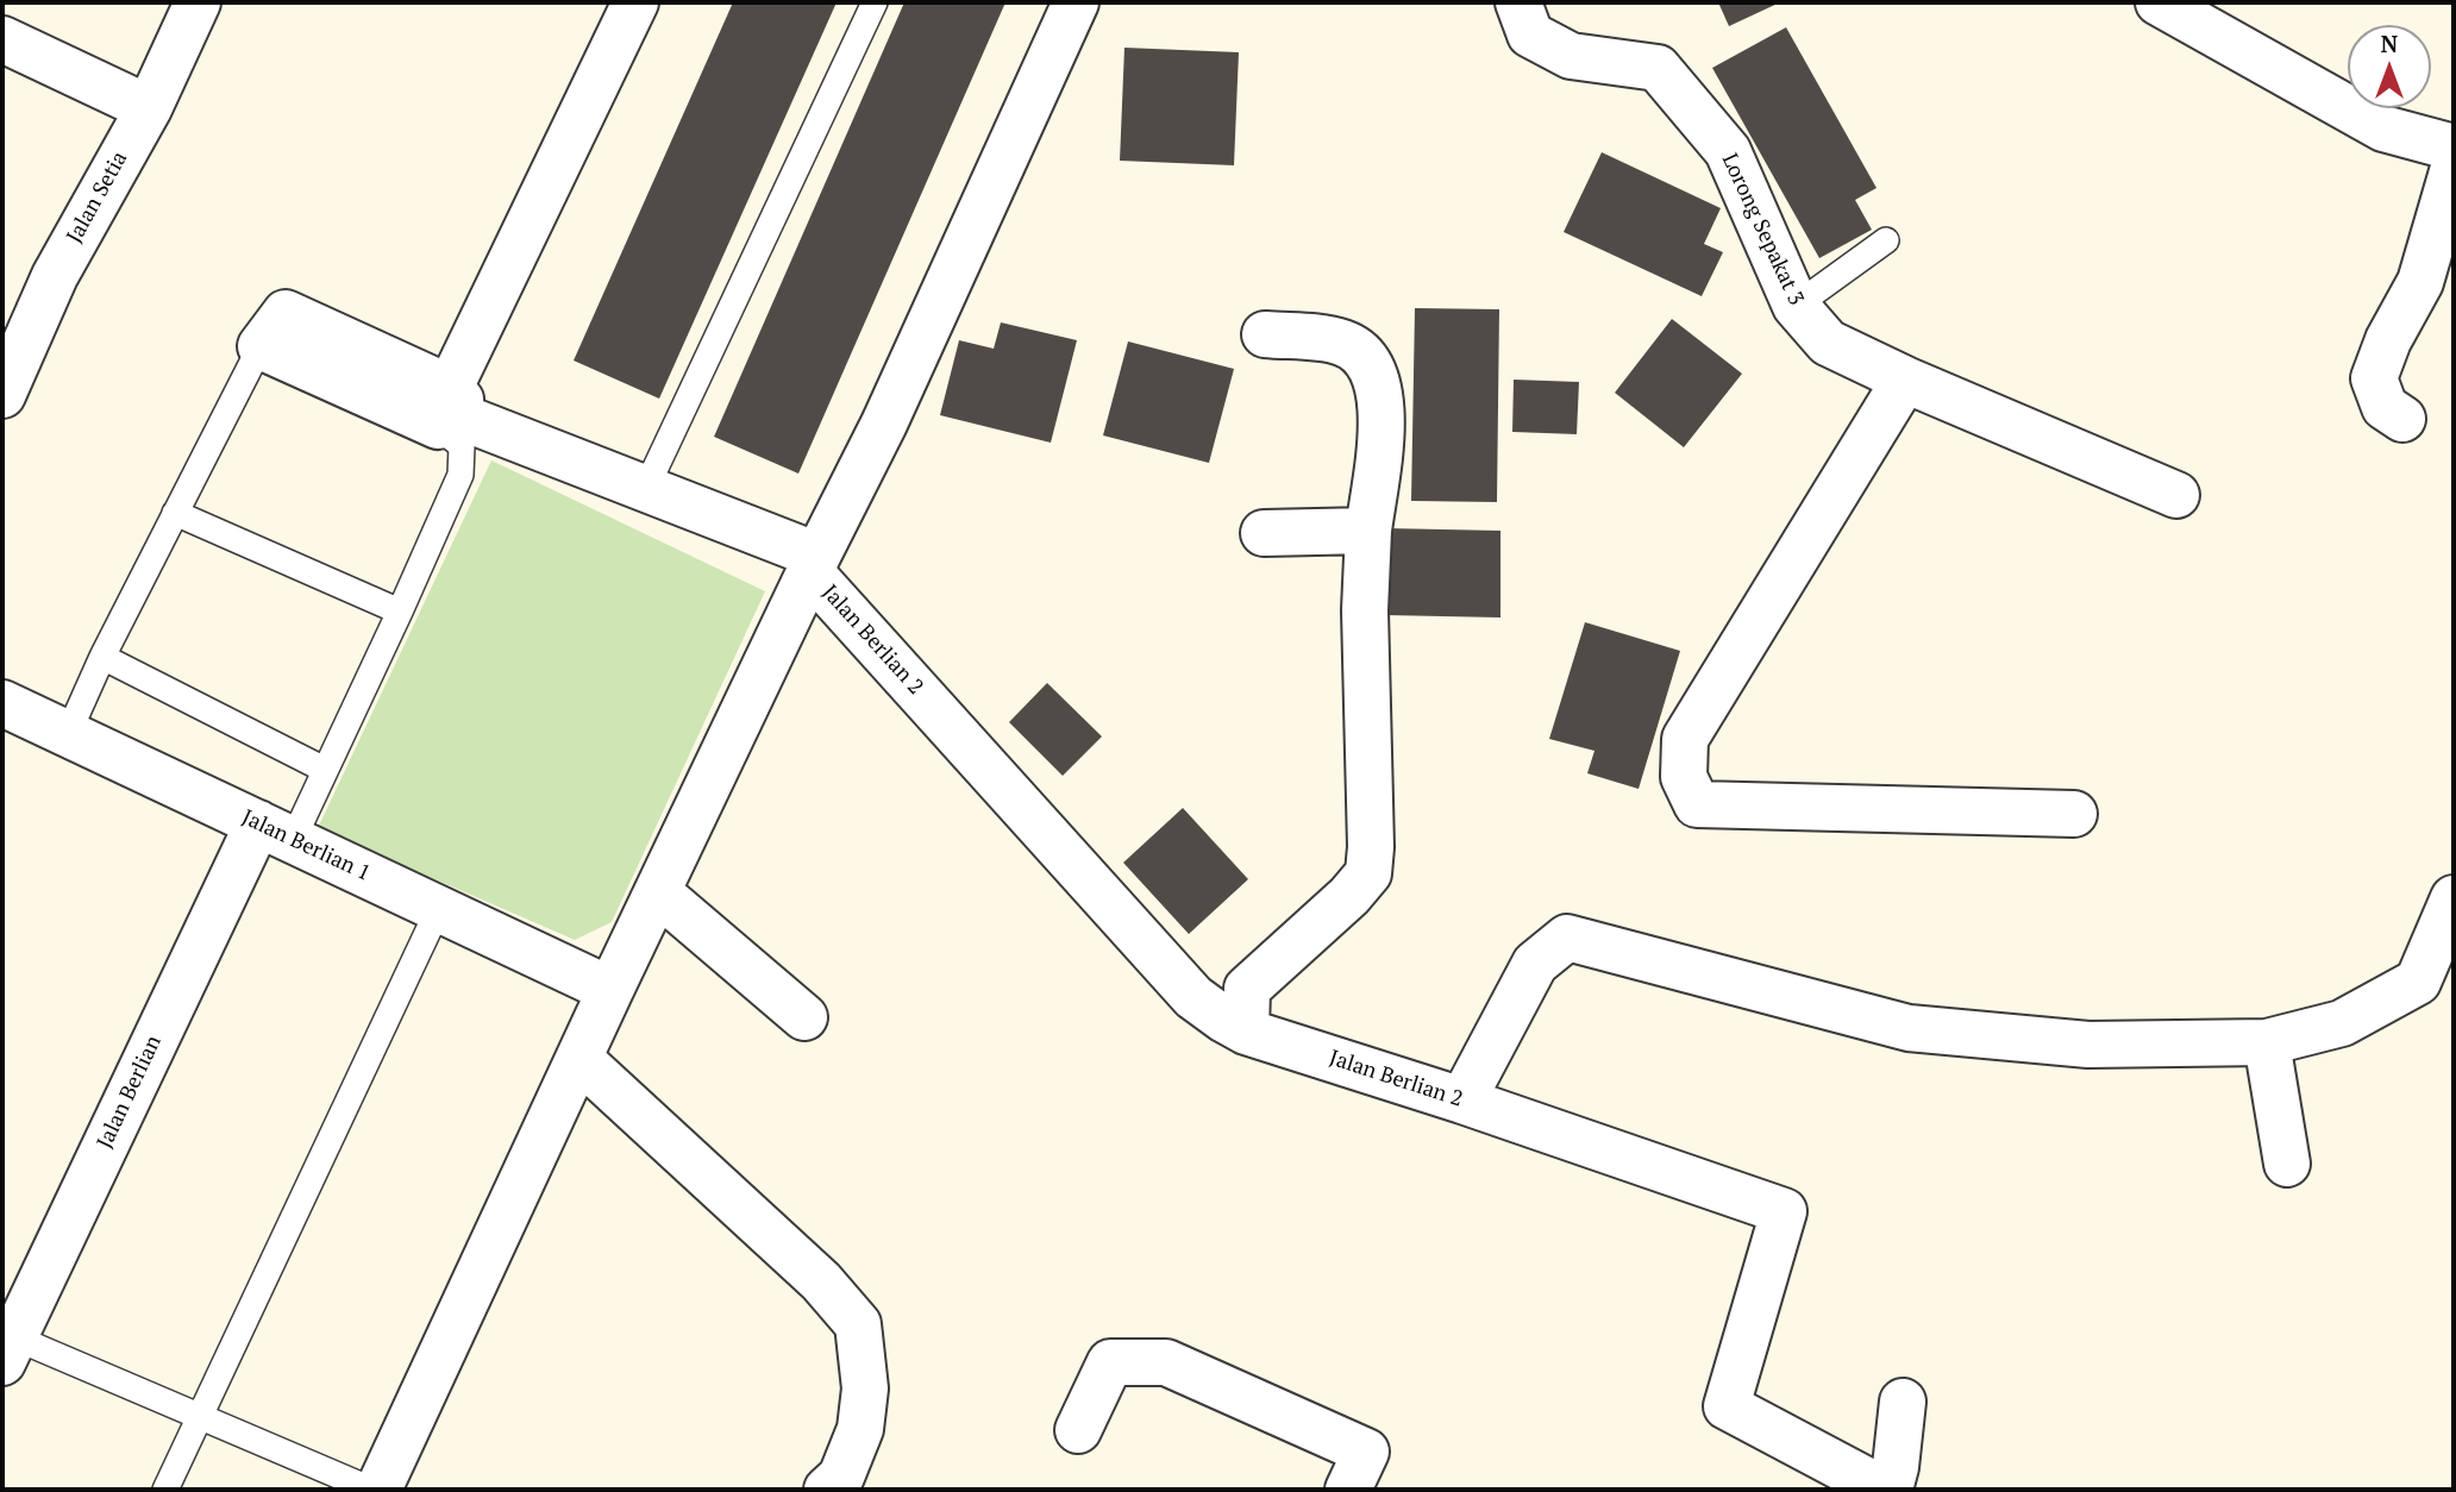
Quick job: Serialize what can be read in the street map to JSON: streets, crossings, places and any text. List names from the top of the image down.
{
  "streets": {
    "street": [
      "Jalan Setia",
      "Lorong Sepakat 3",
      "Jalan Berlian 2",
      "Jalan Berlian 1",
      "Jalan Berlian"
    ]
  },
  "crossings": [
    ["Jalan Berlian 1", "Jalan Berlian"]
  ],
  "north": "top"
}
